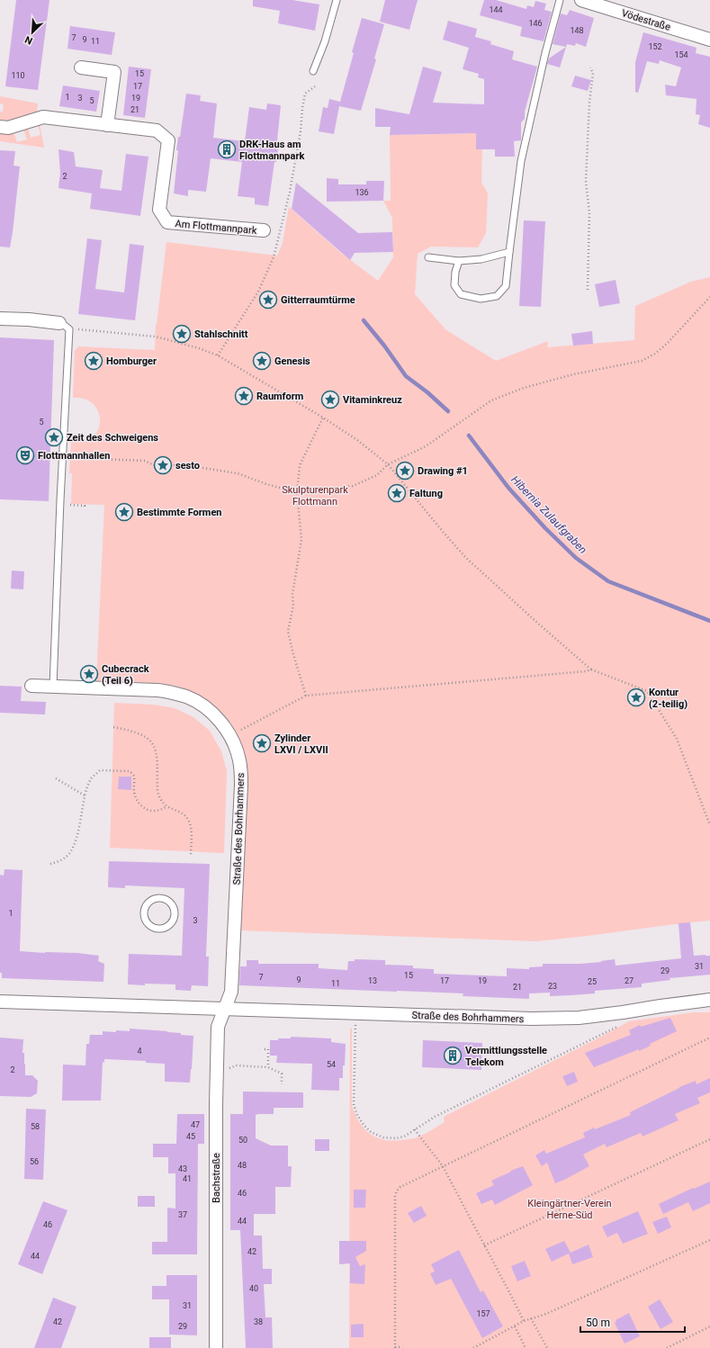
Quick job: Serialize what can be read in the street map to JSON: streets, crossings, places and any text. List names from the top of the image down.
{
  "streets": {
    "street": [
      "Vödestraße",
      "Am Flottmannpark",
      "Straße des Bohrhammers",
      "Bachstraße"
    ]
  },
  "crossings": [
    ["Straße des Bohrhammers", "Bachstraße"]
  ],
  "water": ["Hibernia Zulaufgraben"],
  "parks": ["Skulpturenpark Flottmann", "Kleingärtner-Verein Herne-Süd"],
  "places": {
    "building": ["DRK-Haus am Flottmannpark", "Vermittlungsstelle Telekom"],
    "place": [
      "Gitterraumtürme",
      "Stahlschnitt",
      "Homburger",
      "Genesis",
      "Raumform",
      "Vitaminkreuz",
      "Zeit des Schweigens",
      "sesto",
      "Drawing #1",
      "Faltung",
      "Bestimmte Formen",
      "Cubecrack (Teil 6)",
      "Kontur (2-teilig)",
      "Zylinder LXVI / LXVII"
    ],
    "theatre": ["Flottmannhallen"]
  },
  "house_numbers": [
    "144",
    "146",
    "148",
    "7",
    "9",
    "11",
    "152",
    "154",
    "15",
    "110",
    "17",
    "1",
    "3",
    "19",
    "5",
    "21",
    "2",
    "136",
    "5",
    "1",
    "3",
    "31",
    "29",
    "15",
    "7",
    "9",
    "13",
    "17",
    "19",
    "27",
    "25",
    "11",
    "23",
    "21",
    "4",
    "54",
    "2",
    "47",
    "58",
    "45",
    "50",
    "56",
    "48",
    "43",
    "41",
    "46",
    "37",
    "44",
    "46",
    "42",
    "44",
    "40",
    "31",
    "157",
    "42",
    "38",
    "29"
  ],
  "scale_bar": "50 m",
  "north": "bottom left"
}
